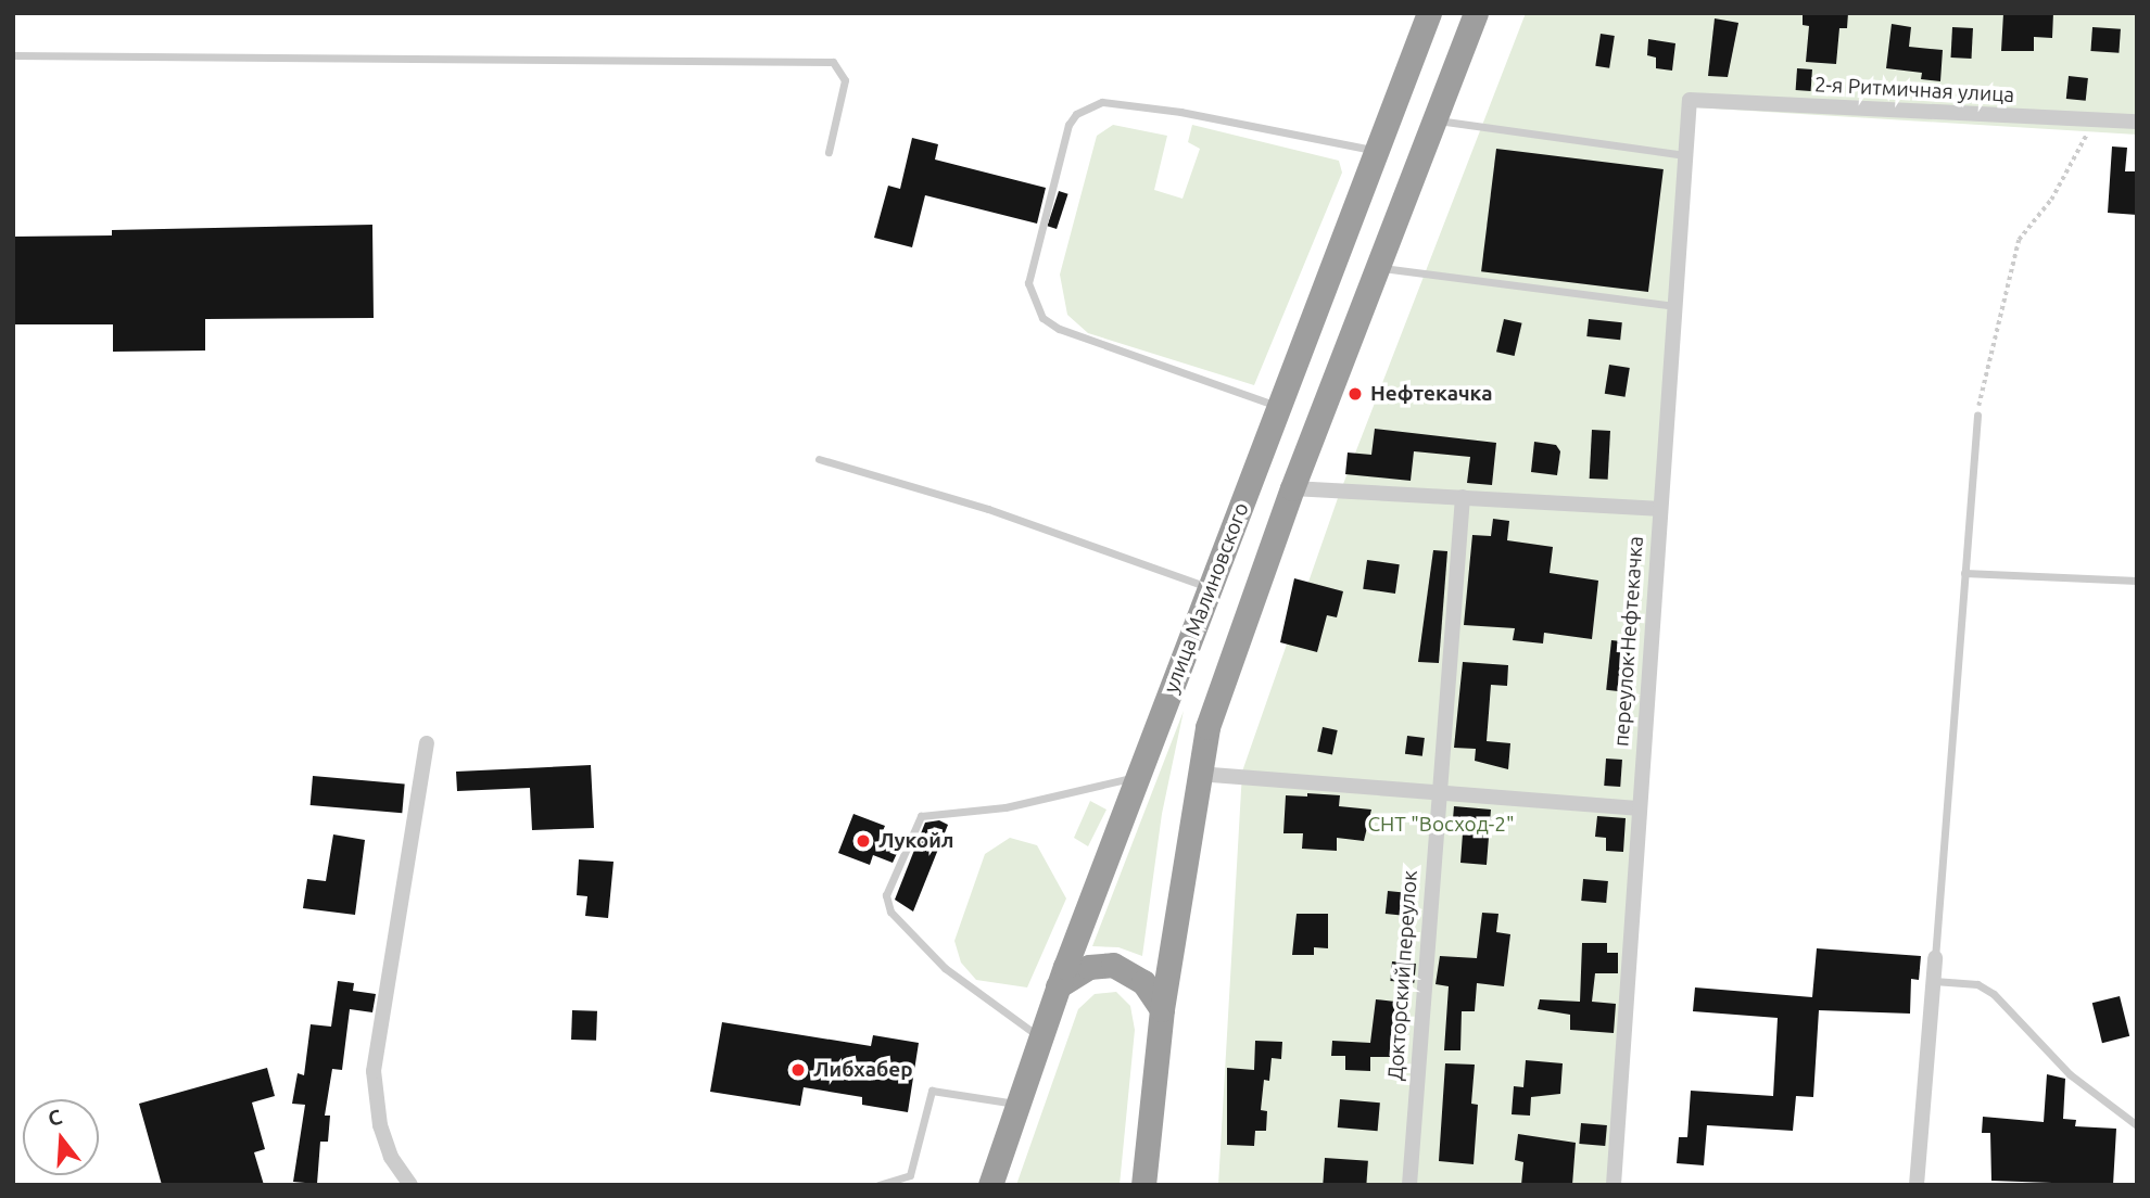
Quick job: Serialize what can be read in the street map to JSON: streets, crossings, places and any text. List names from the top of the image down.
{
  "streets": {
    "highway": ["улица Малиновского"],
    "street": ["2-я Ритмичная улица", "переулок Нефтекачка", "Докторский переулок"]
  },
  "crossings": [
    ["2-я Ритмичная улица", "переулок Нефтекачка"]
  ],
  "parks": ["СНТ \"Восход-2\""],
  "places": ["Нефтекачка", "Лукойл", "Либхабер"],
  "north": "top"
}
